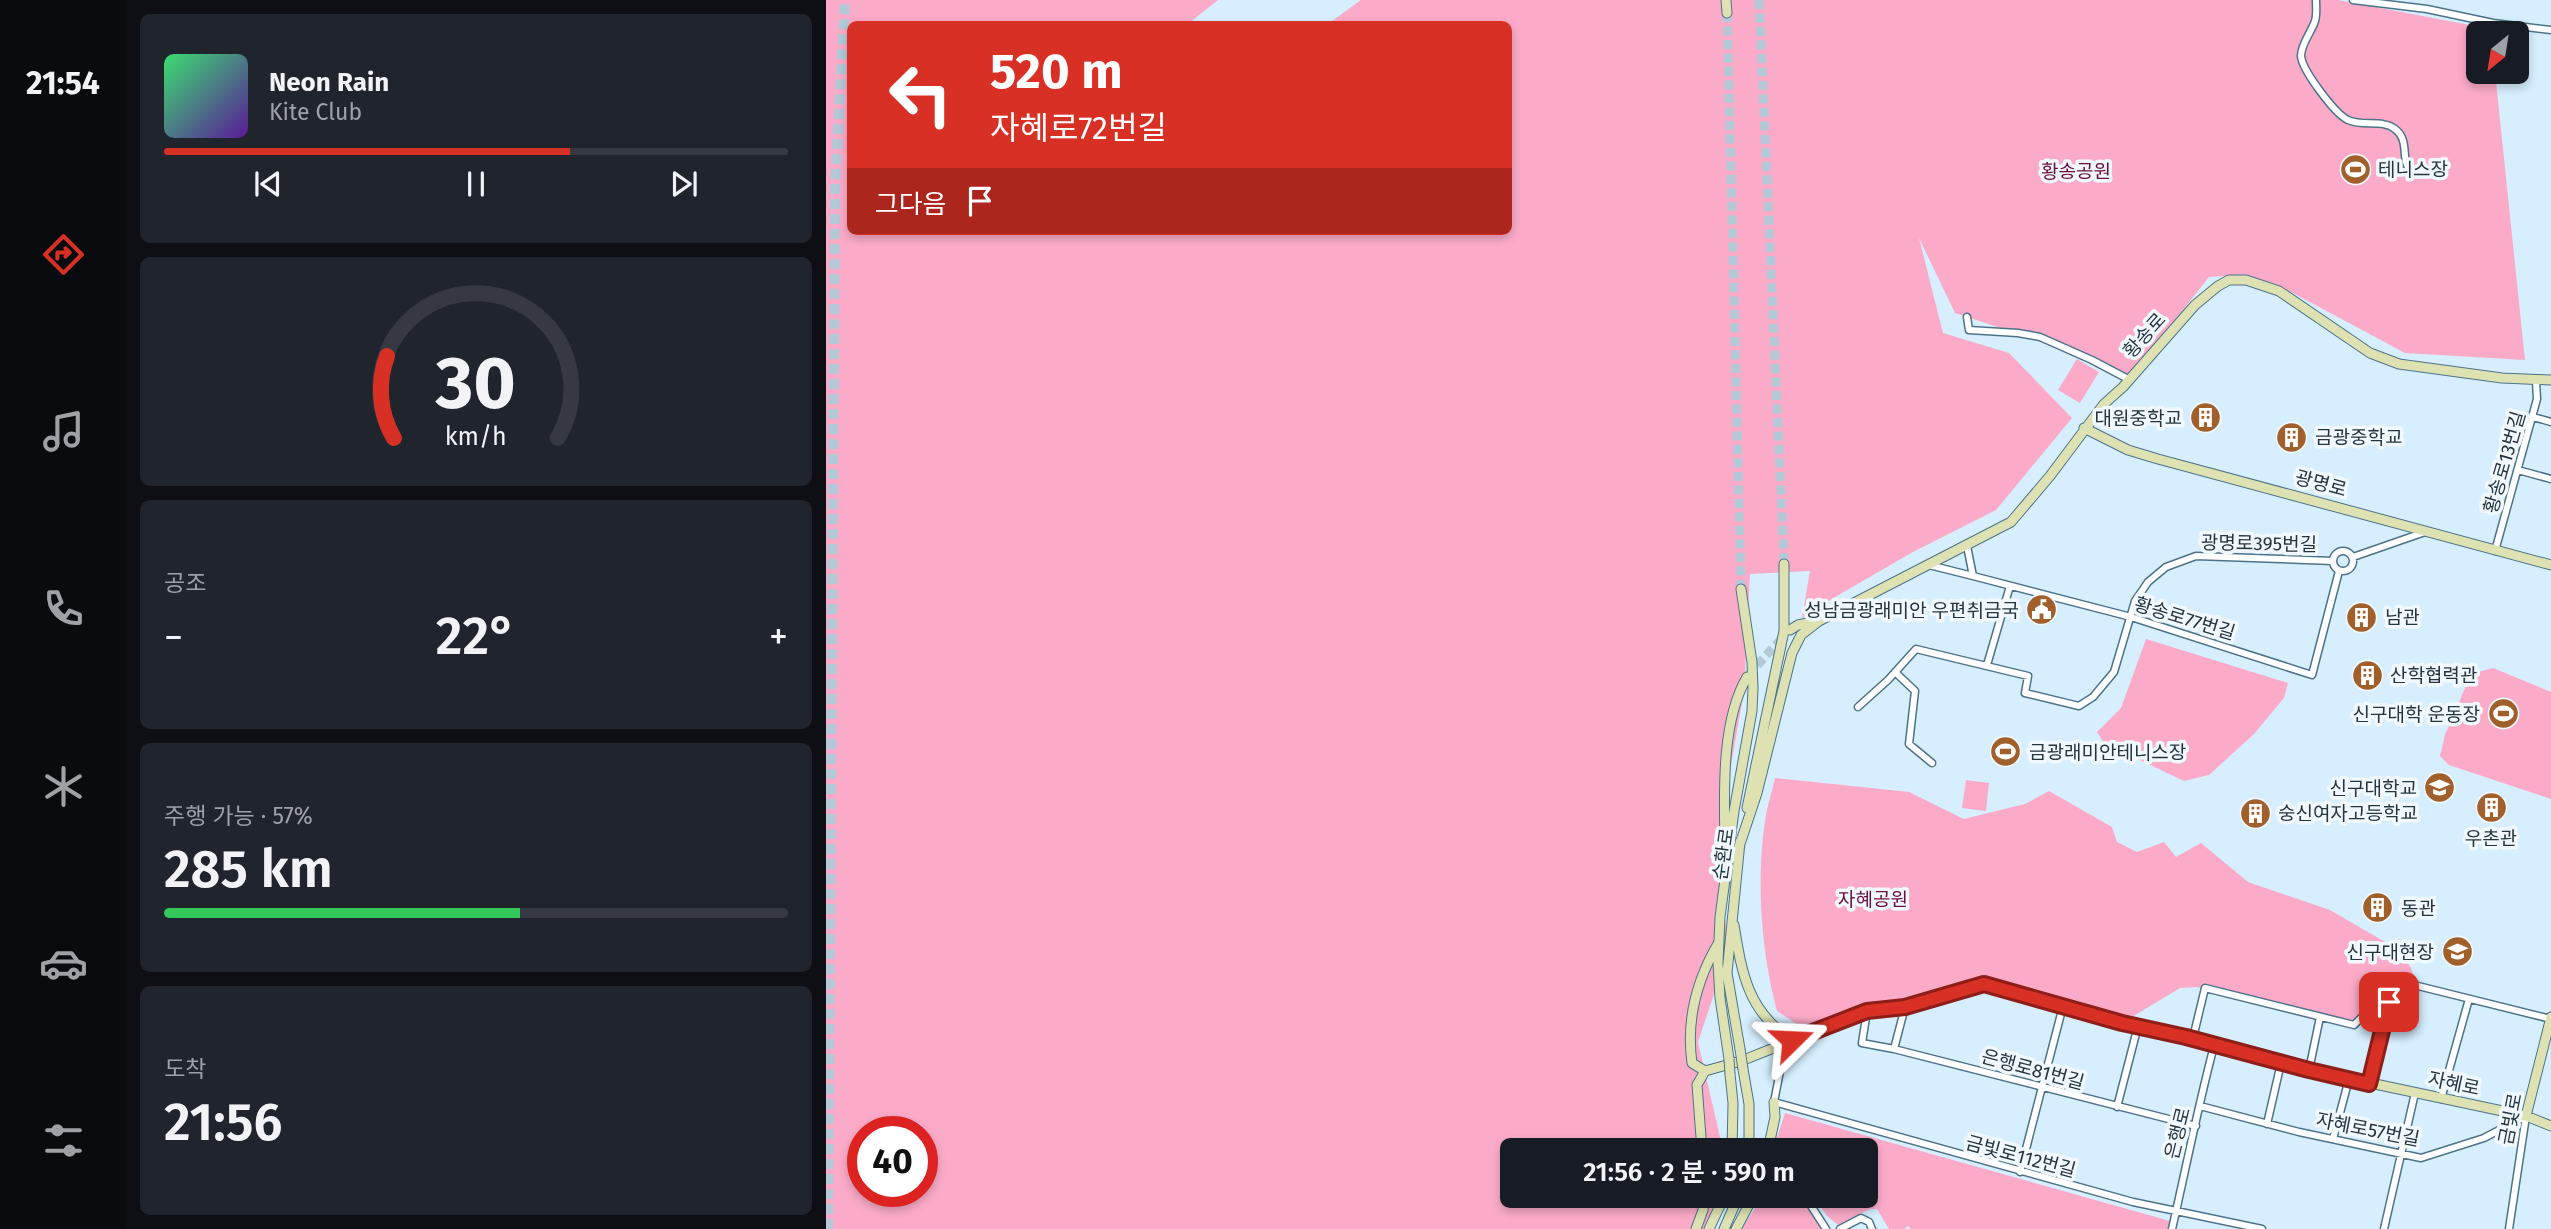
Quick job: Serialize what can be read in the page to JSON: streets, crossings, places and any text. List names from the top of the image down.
{
  "streets": {
    "main road": [
      "황송로",
      "광명로",
      "순환로",
      "자혜로",
      "금빛로"
    ],
    "street": [
      "황송로13번길",
      "광명로395번길",
      "황송로77번길",
      "은행로81번길",
      "자혜로57번길",
      "은행로",
      "금빛로112번길"
    ]
  },
  "crossings": [
    ["황송로", "황송로13번길"],
    ["황송로", "광명로"],
    ["황송로", "황송로77번길"],
    ["황송로13번길", "광명로"],
    ["광명로395번길", "황송로77번길"],
    ["은행로81번길", "자혜로"],
    ["은행로81번길", "은행로"],
    ["자혜로", "금빛로"],
    ["자혜로", "자혜로57번길"],
    ["자혜로", "은행로"],
    ["금빛로", "자혜로57번길"],
    ["자혜로57번길", "은행로"],
    ["은행로", "금빛로112번길"]
  ],
  "parks": ["황송공원", "자혜공원"],
  "places": {
    "sports": ["테니스장", "신구대학 운동장", "금광래미안테니스장"],
    "building": [
      "대원중학교",
      "금광중학교",
      "남관",
      "산학협력관",
      "우촌관",
      "숭신여자고등학교",
      "동관"
    ],
    "public building": ["성남금광래미안 우편취금국"],
    "school or university": ["신구대학교", "신구대현장"]
  },
  "north": "bottom left",
  "page": {
    "tabs": "21:54",
    "turn": ["520 m", "자혜로72번길"],
    "song": ["Neon Rain", "Kite Club"],
    "then": "그다음",
    "tile": [
      "공조",
      ["주행 가능 · 57%", "285 km"],
      ["도착", "21:56"]
    ],
    "heat": ["−", "22°", "+"],
    "limit": "40",
    "trip": "21:56 · 2 분 · 590 m",
    "gauge": ["30", "km/h"]
  }
}
